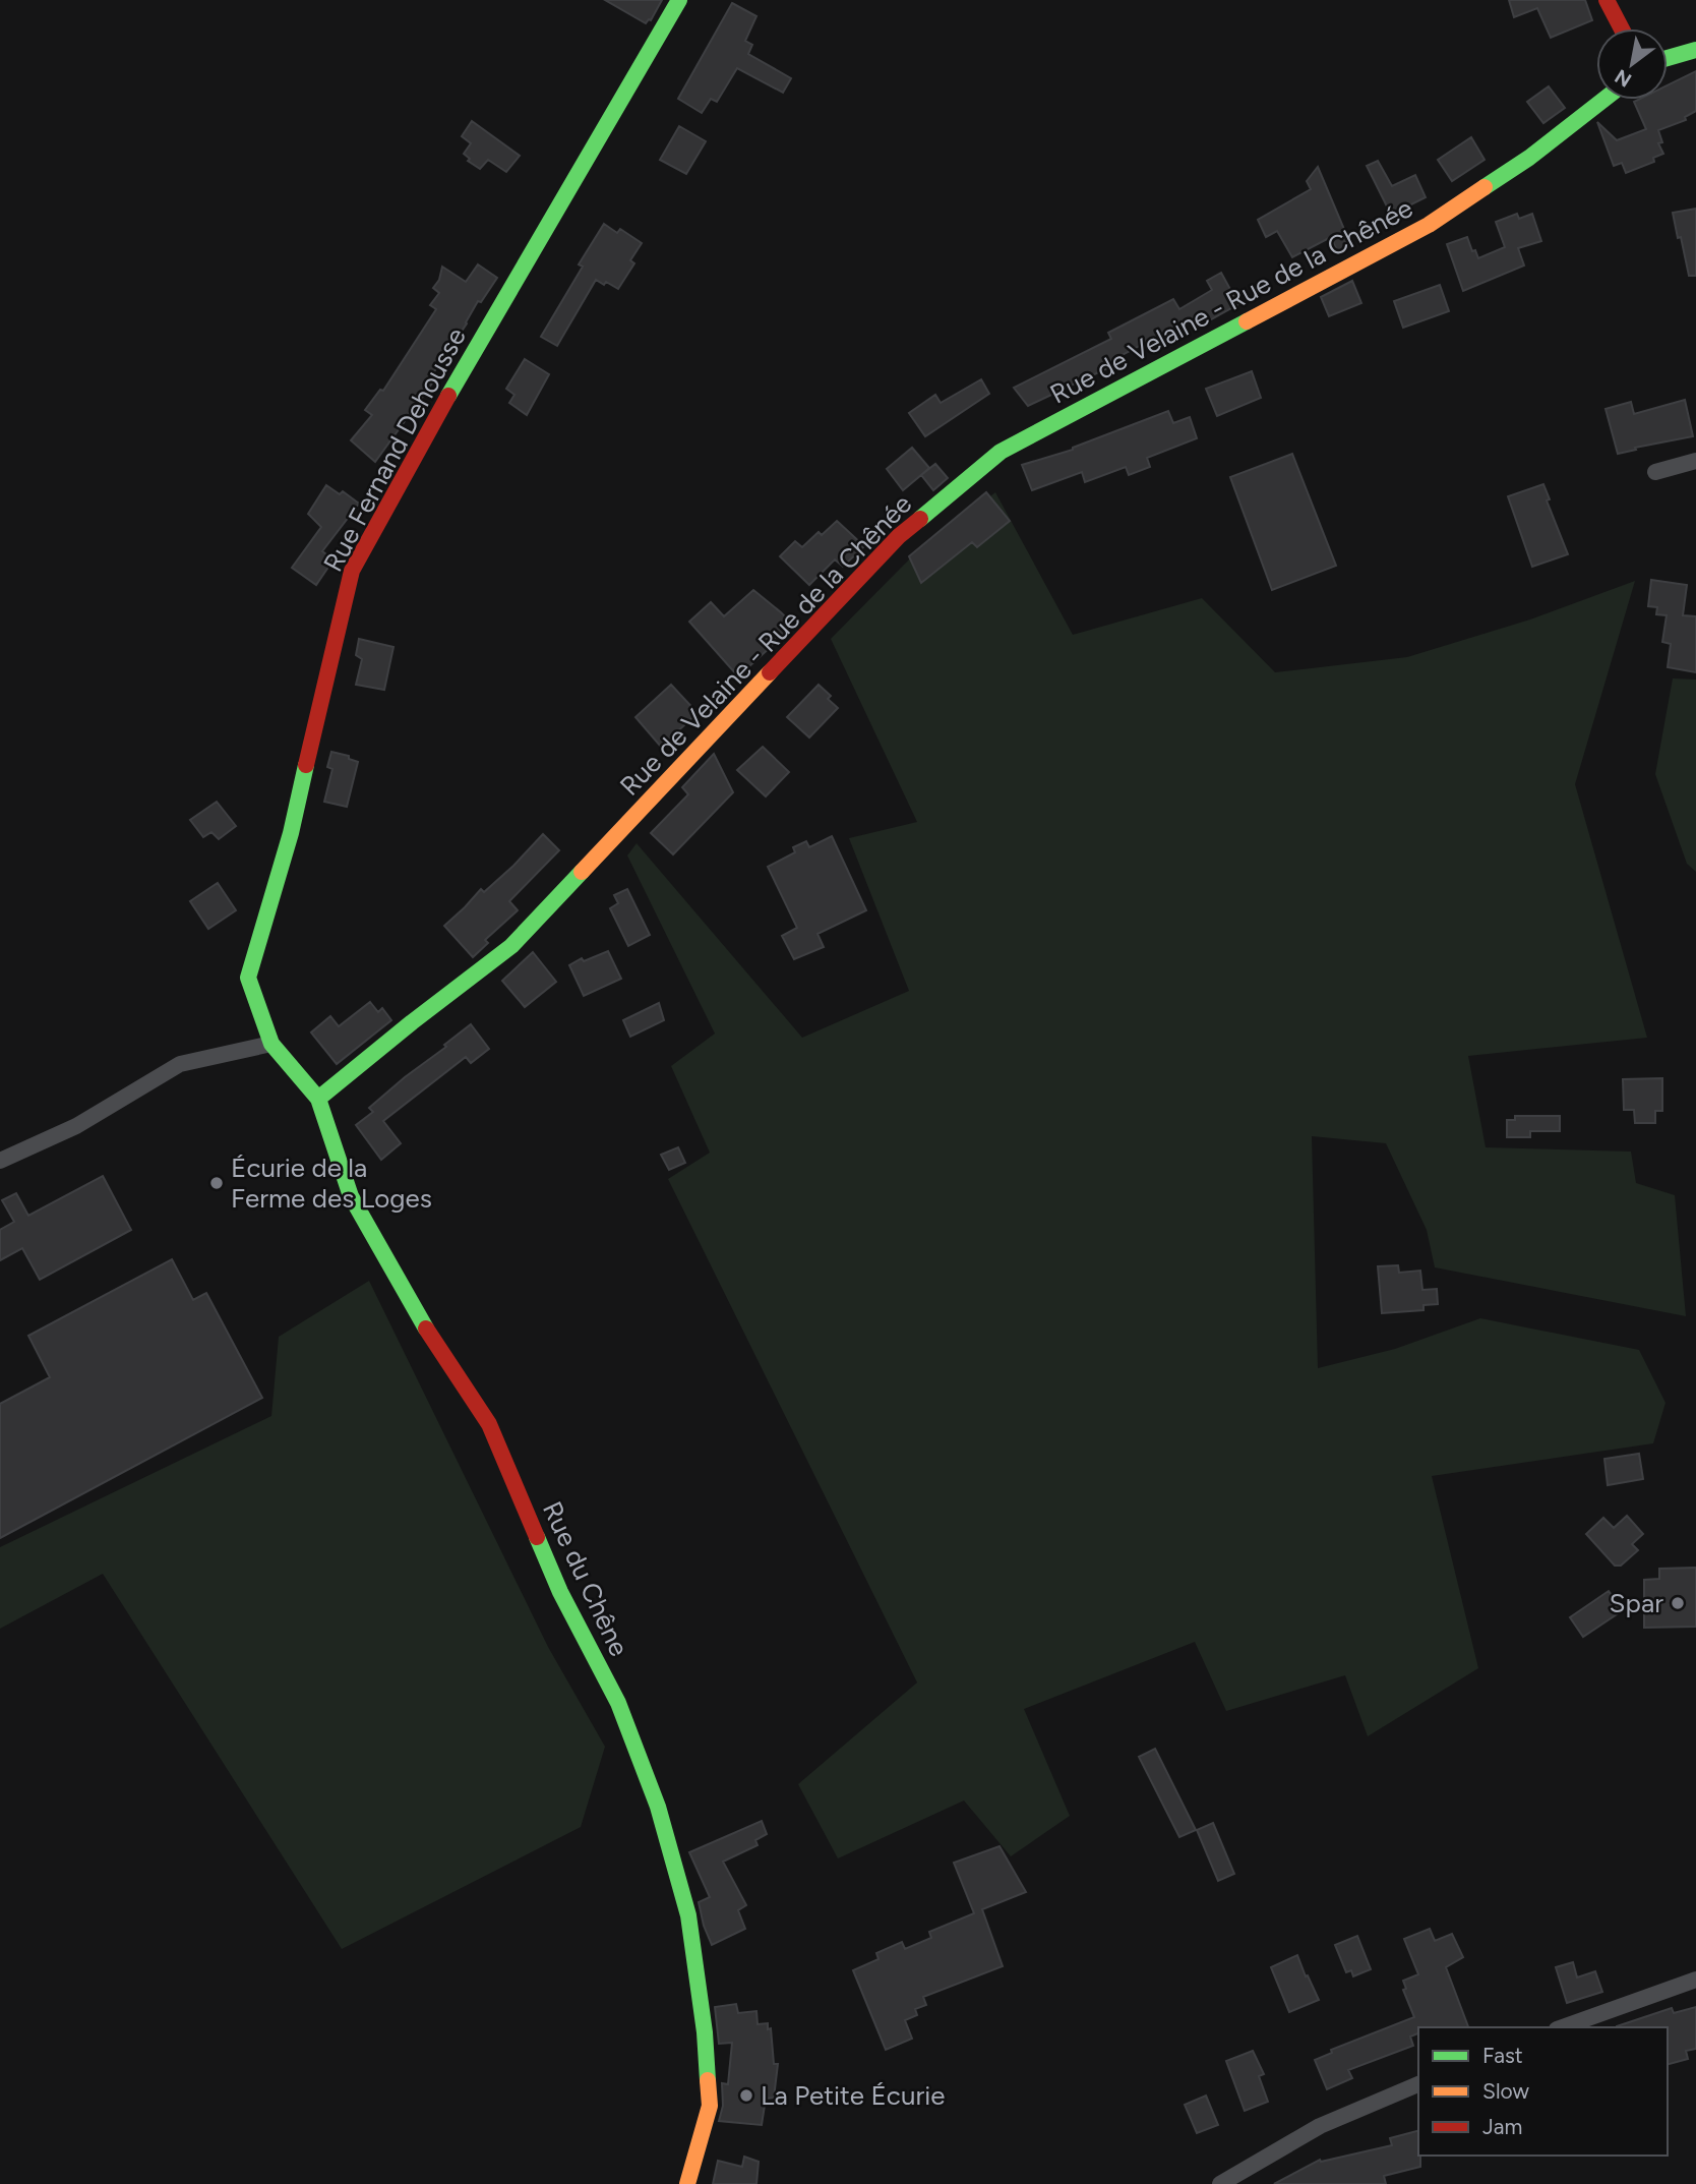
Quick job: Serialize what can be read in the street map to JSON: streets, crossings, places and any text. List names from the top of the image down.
{
  "streets": {
    "street": ["Rue de Velaine - Rue de la Chênée", "Rue Fernand Dehousse", "Rue du Chêne"]
  },
  "crossings": [
    ["Rue de Velaine - Rue de la Chênée", "Rue du Chêne"],
    ["Rue Fernand Dehousse", "Rue du Chêne"]
  ],
  "places": ["Écurie de la Ferme des Loges", "Spar", "La Petite Écurie"],
  "legend": ["Fast", "Slow", "Jam"],
  "north": "bottom left"
}
